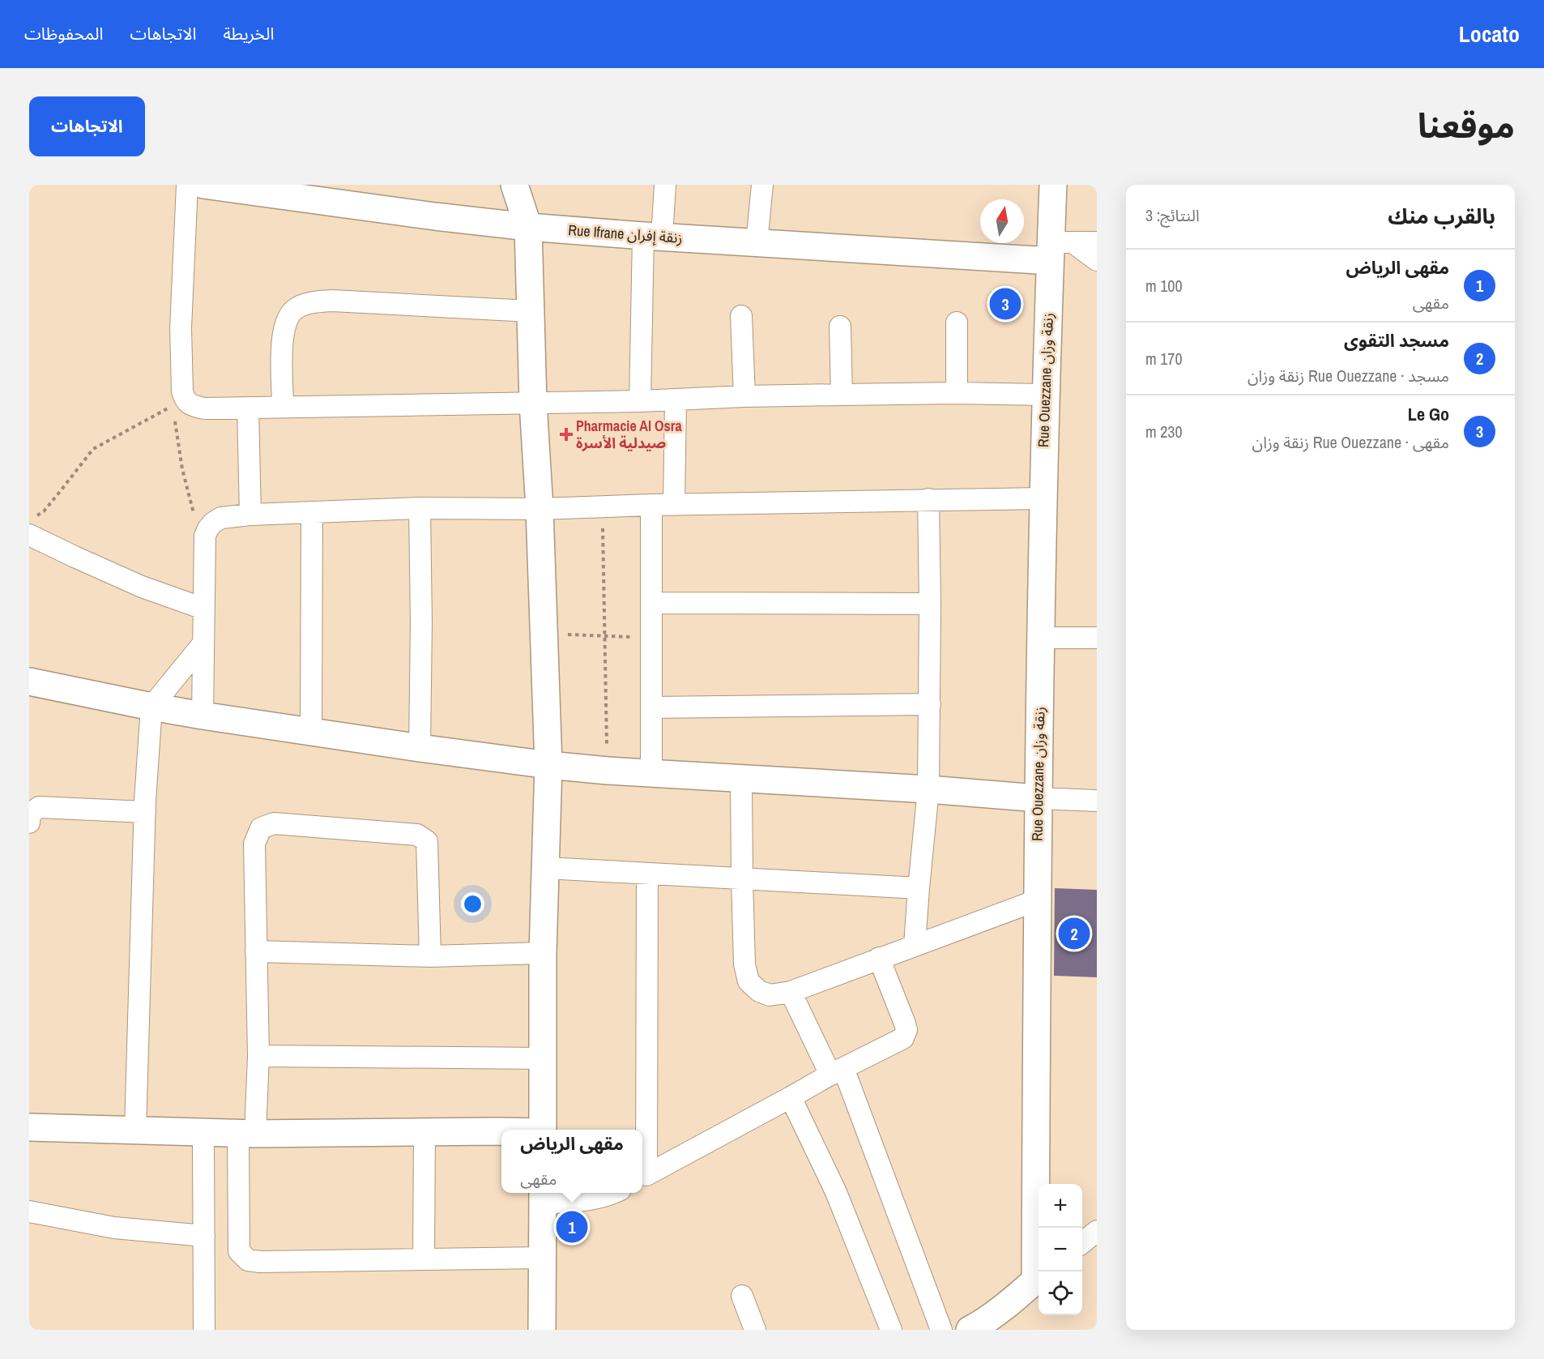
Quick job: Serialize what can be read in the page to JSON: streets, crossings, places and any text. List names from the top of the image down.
{
  "streets": {
    "street": ["Rue Ifrane زنقة إفران", "Rue Ouezzane زنقة وزان"]
  },
  "crossings": [
    ["Rue Ifrane زنقة إفران", "Rue Ouezzane زنقة وزان"]
  ],
  "places": {
    "health": ["Pharmacie Al Osra صيدلية الأسرة"]
  },
  "north": "top",
  "page": {
    "header": "Locato",
    "nav": ["الخريطة", "الاتجاهات", "المحفوظات"],
    "title": "موقعنا",
    "buttons": "الاتجاهات",
    "heading": ["بالقرب منك", "النتائج: 3"],
    "list": [
      {
        "mark": "1",
        "name": "مقهى الرياض",
        "note": "مقهى",
        "value": "100 m"
      },
      {
        "mark": "2",
        "name": "مسجد التقوى",
        "note": "مسجد · Rue Ouezzane زنقة وزان",
        "value": "170 m"
      },
      {
        "mark": "3",
        "name": "Le Go",
        "note": "مقهى · Rue Ouezzane زنقة وزان",
        "value": "230 m"
      }
    ],
    "pins": ["3", "2", "1"],
    "popup": ["مقهى الرياض", "مقهى"],
    "map_buttons": ["+", "−"]
  }
}
